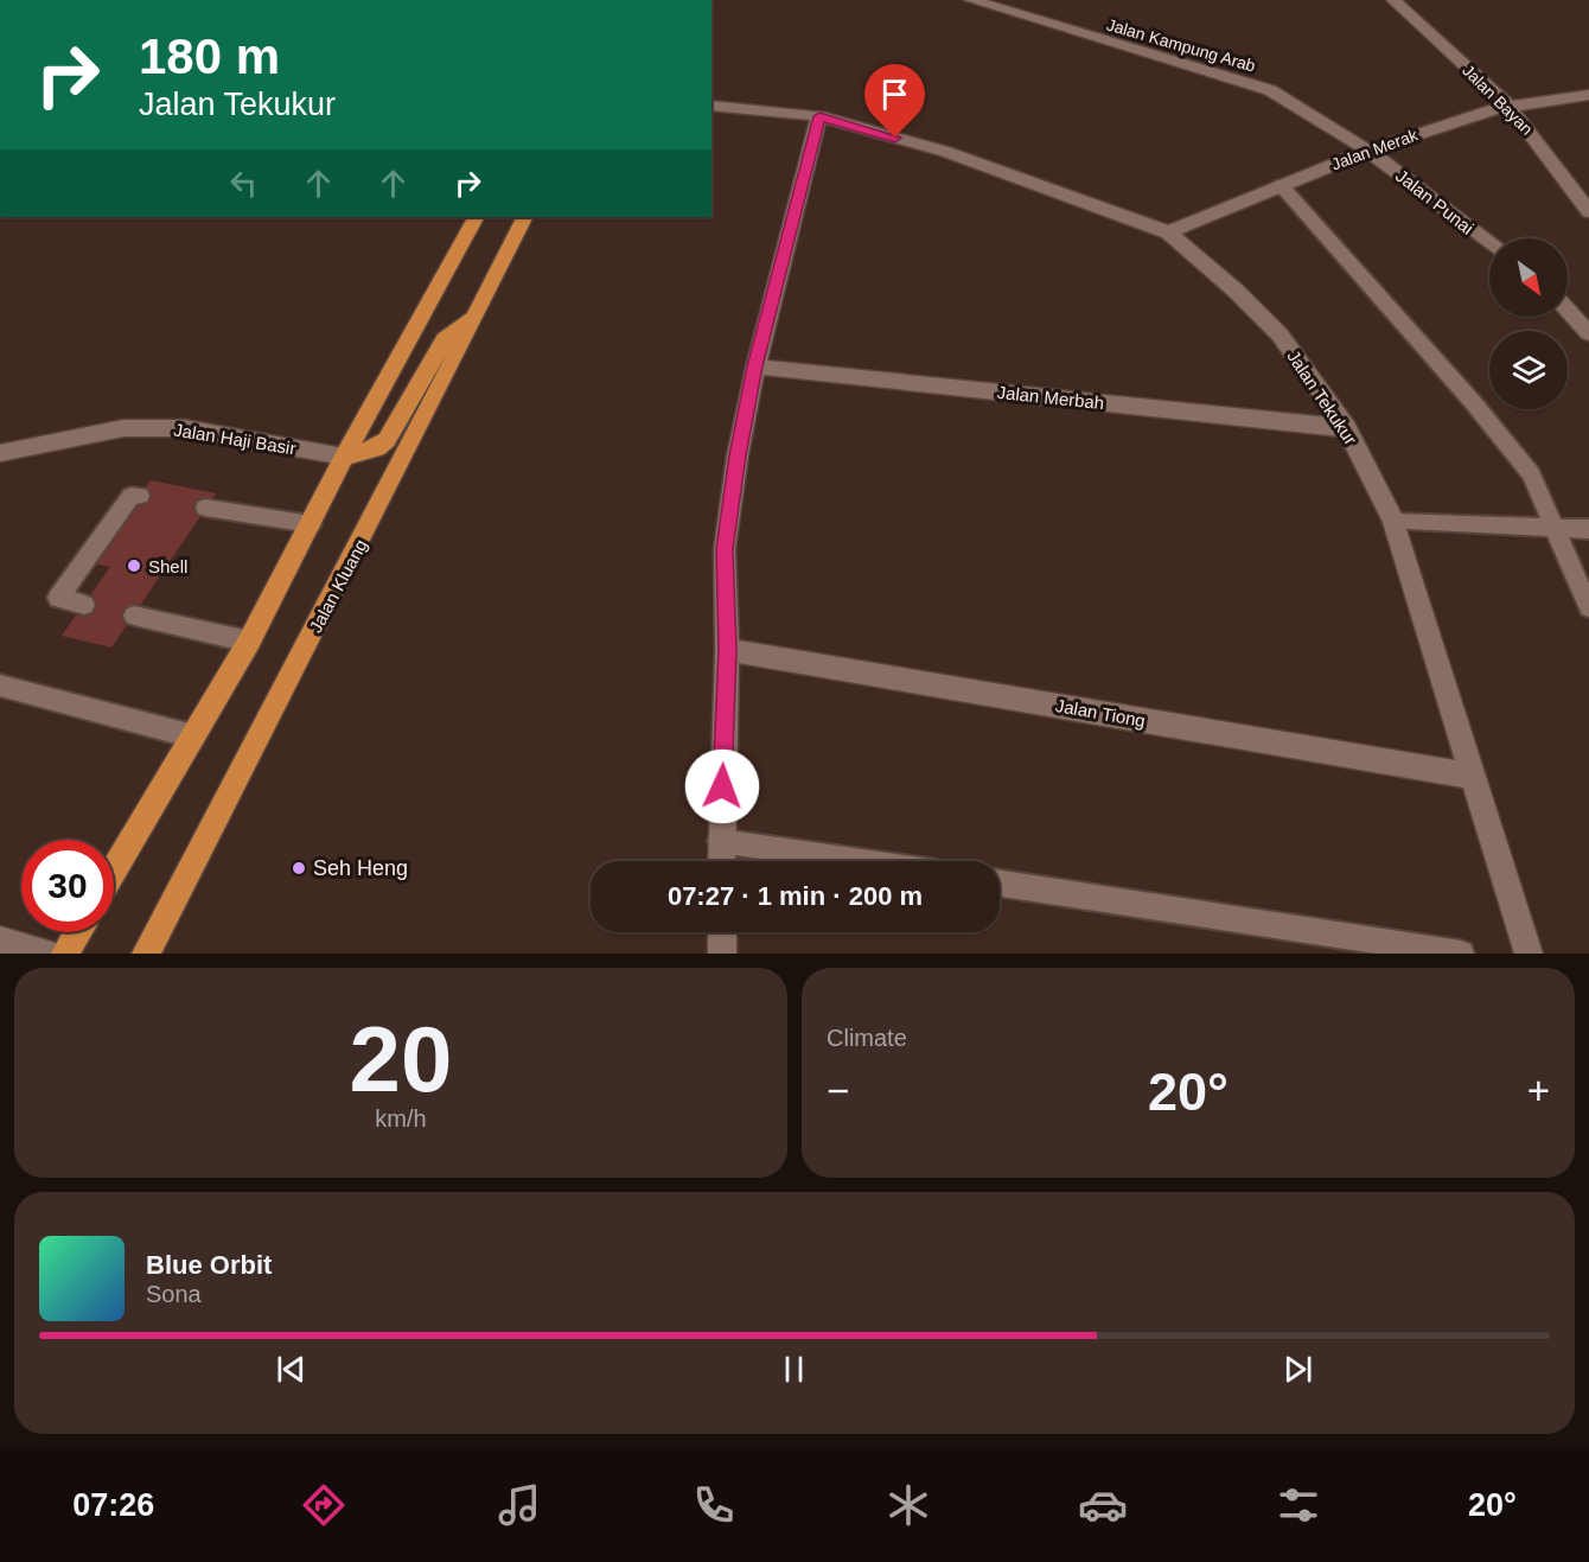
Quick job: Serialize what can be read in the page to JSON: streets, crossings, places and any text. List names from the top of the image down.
{
  "streets": {
    "highway": ["Jalan Kluang"],
    "street": [
      "Jalan Kampung Arab",
      "Jalan Bayan",
      "Jalan Merak",
      "Jalan Punai",
      "Jalan Merbah",
      "Jalan Tekukur",
      "Jalan Haji Basir",
      "Jalan Tiong"
    ]
  },
  "crossings": [
    ["Jalan Kampung Arab", "Jalan Merak"],
    ["Jalan Kampung Arab", "Jalan Punai"],
    ["Jalan Bayan", "Jalan Merak"],
    ["Jalan Merak", "Jalan Punai"],
    ["Jalan Merak", "Jalan Tekukur"],
    ["Jalan Merbah", "Jalan Tekukur"],
    ["Jalan Tekukur", "Jalan Tiong"]
  ],
  "places": ["Shell", "Seh Heng"],
  "north": "bottom right",
  "page": {
    "turn": ["180 m", "Jalan Tekukur"],
    "limit": "30",
    "trip": "07:27 · 1 min · 200 m",
    "tile": [
      ["20", "km/h"],
      "Climate"
    ],
    "heat": ["−", "20°", "+"],
    "song": ["Blue Orbit", "Sona"],
    "tabs": ["07:26", "20°"]
  }
}
